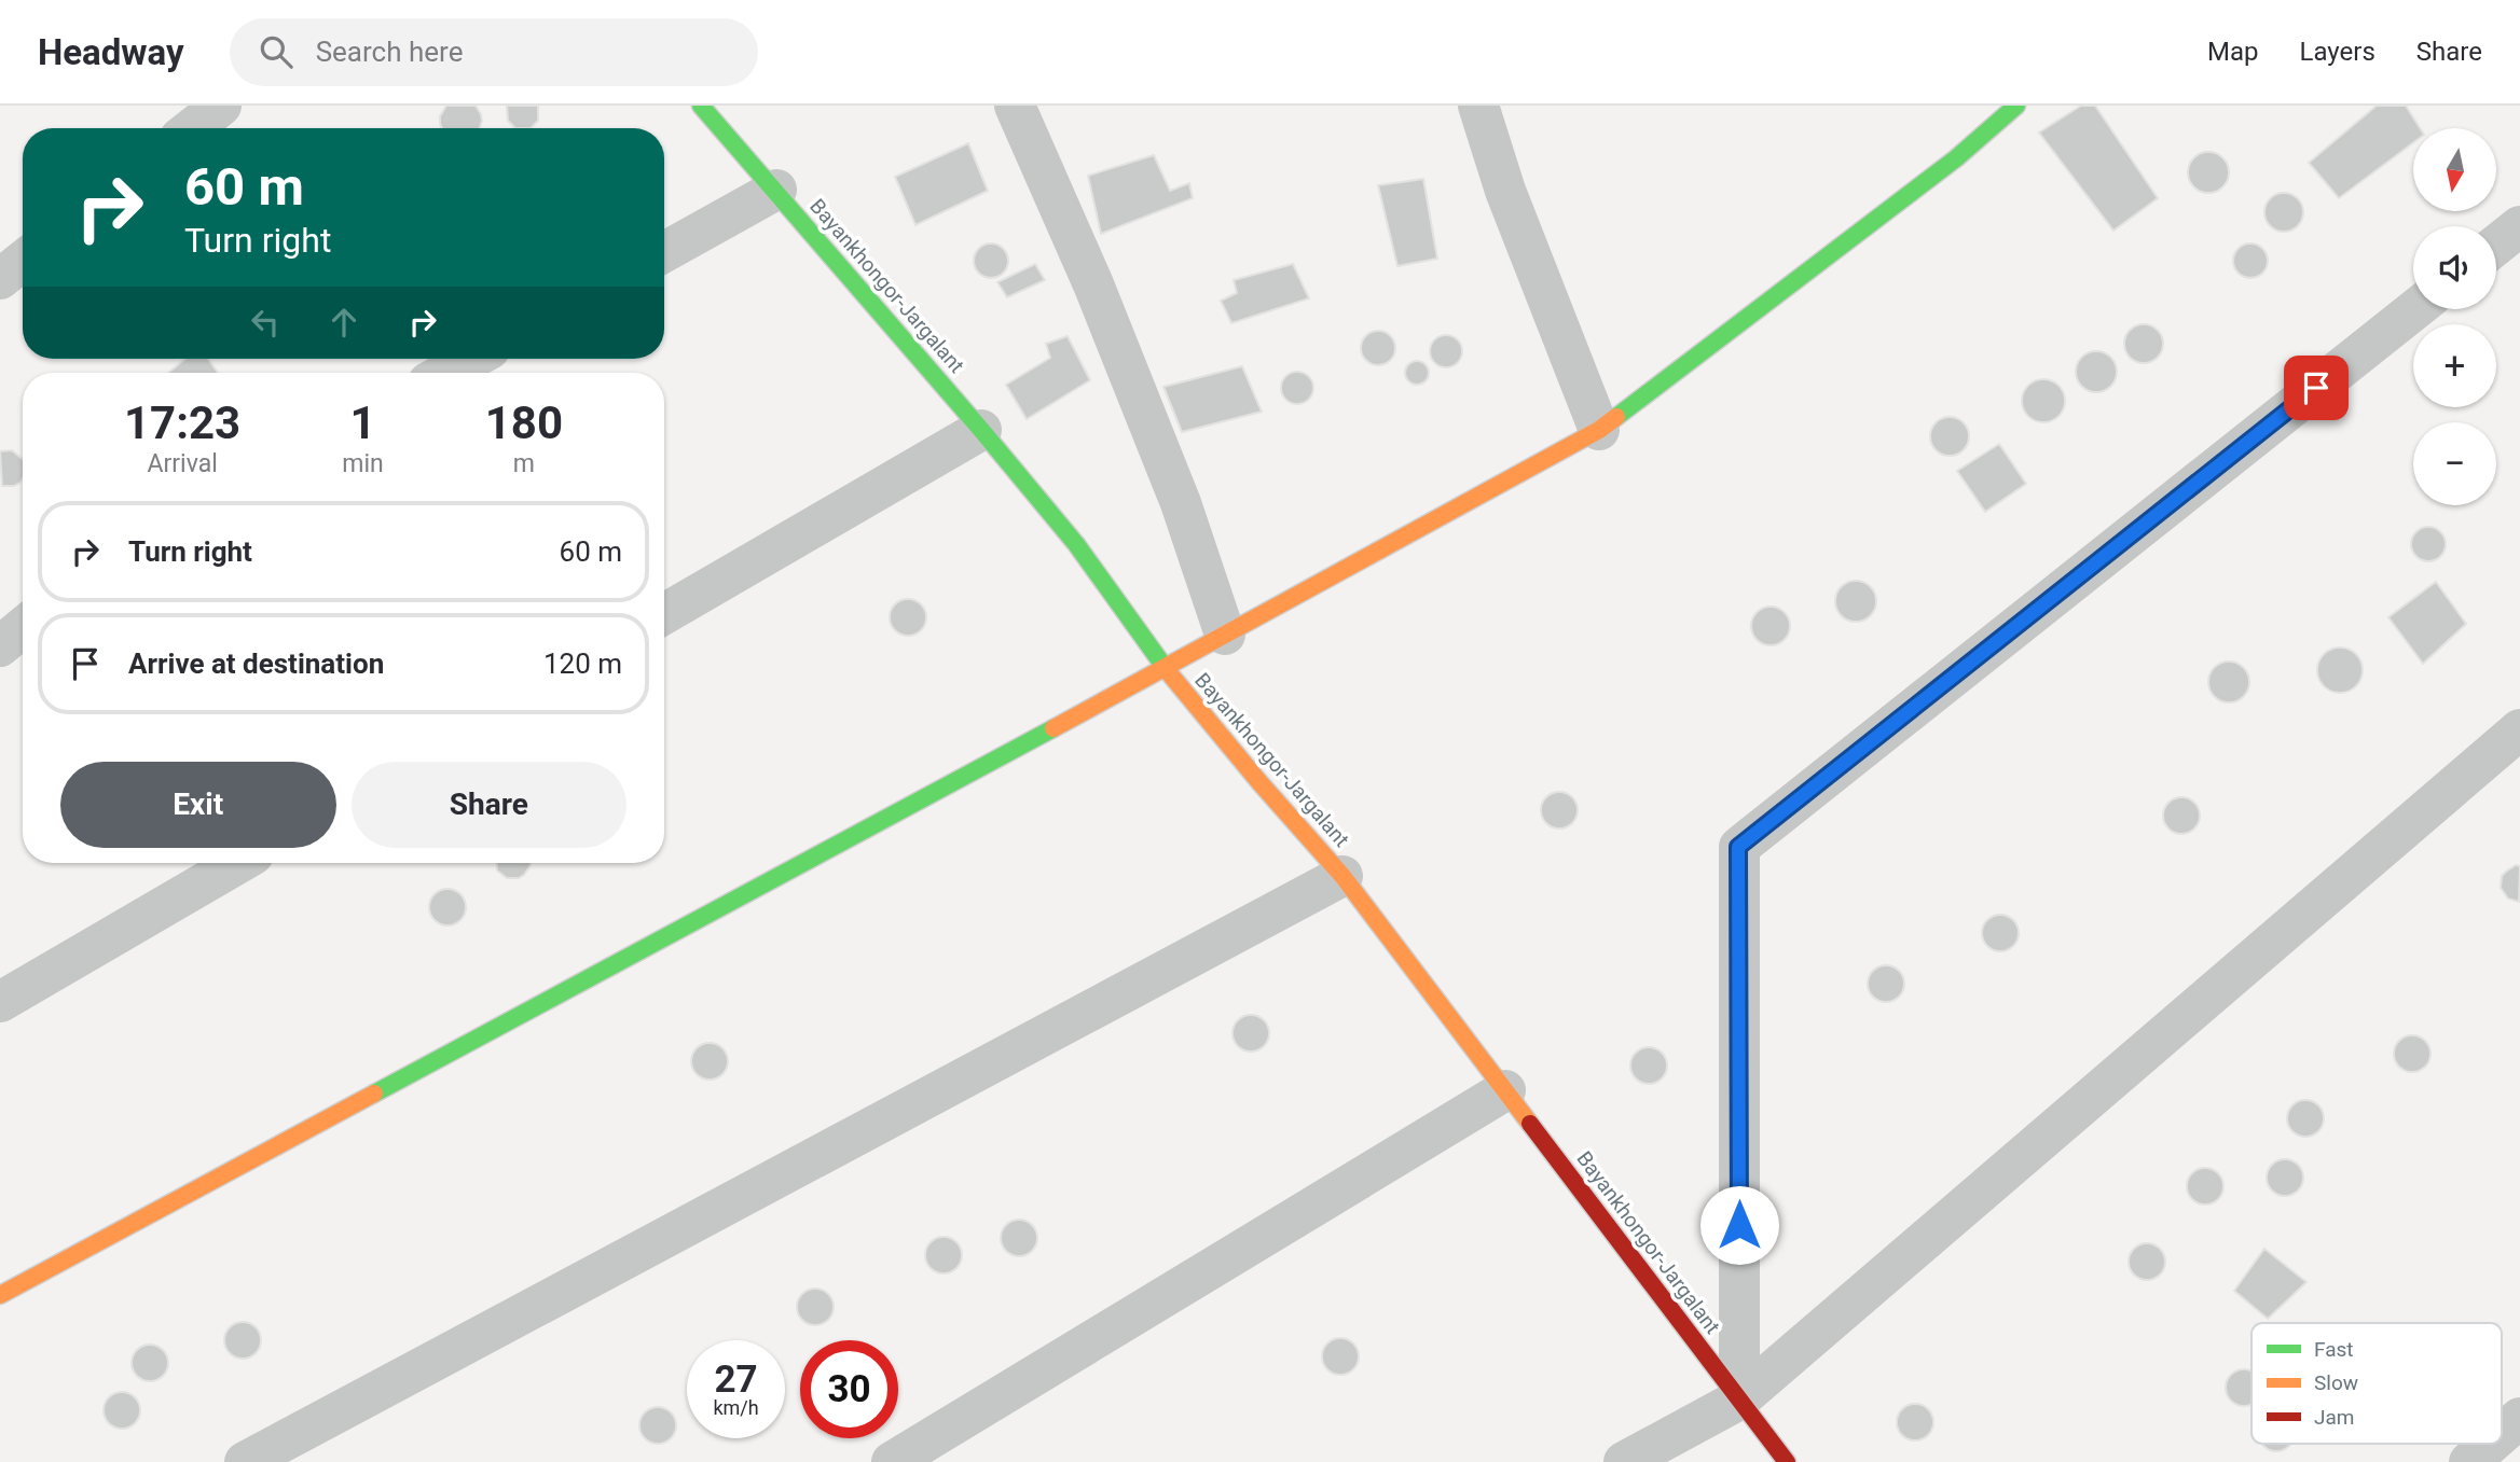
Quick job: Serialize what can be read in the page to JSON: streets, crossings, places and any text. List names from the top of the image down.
{
  "streets": {
    "street": ["Bayankhongor-Jargalant"]
  },
  "legend": ["Fast", "Slow", "Jam"],
  "north": "bottom",
  "page": {
    "header": "Headway",
    "search": "Search here",
    "nav": ["Map", "Layers", "Share"],
    "map_buttons": ["+", "−"],
    "turn": ["60 m", "Turn right"],
    "eta": [
      "17:23",
      "Arrival",
      "1",
      "min",
      "180",
      "m"
    ],
    "list": [
      {
        "name": "Turn right",
        "value": "60 m"
      },
      {
        "name": "Arrive at destination",
        "value": "120 m"
      }
    ],
    "buttons": ["Exit", "Share"],
    "speed": "27 km/h",
    "limit": "30"
  }
}
